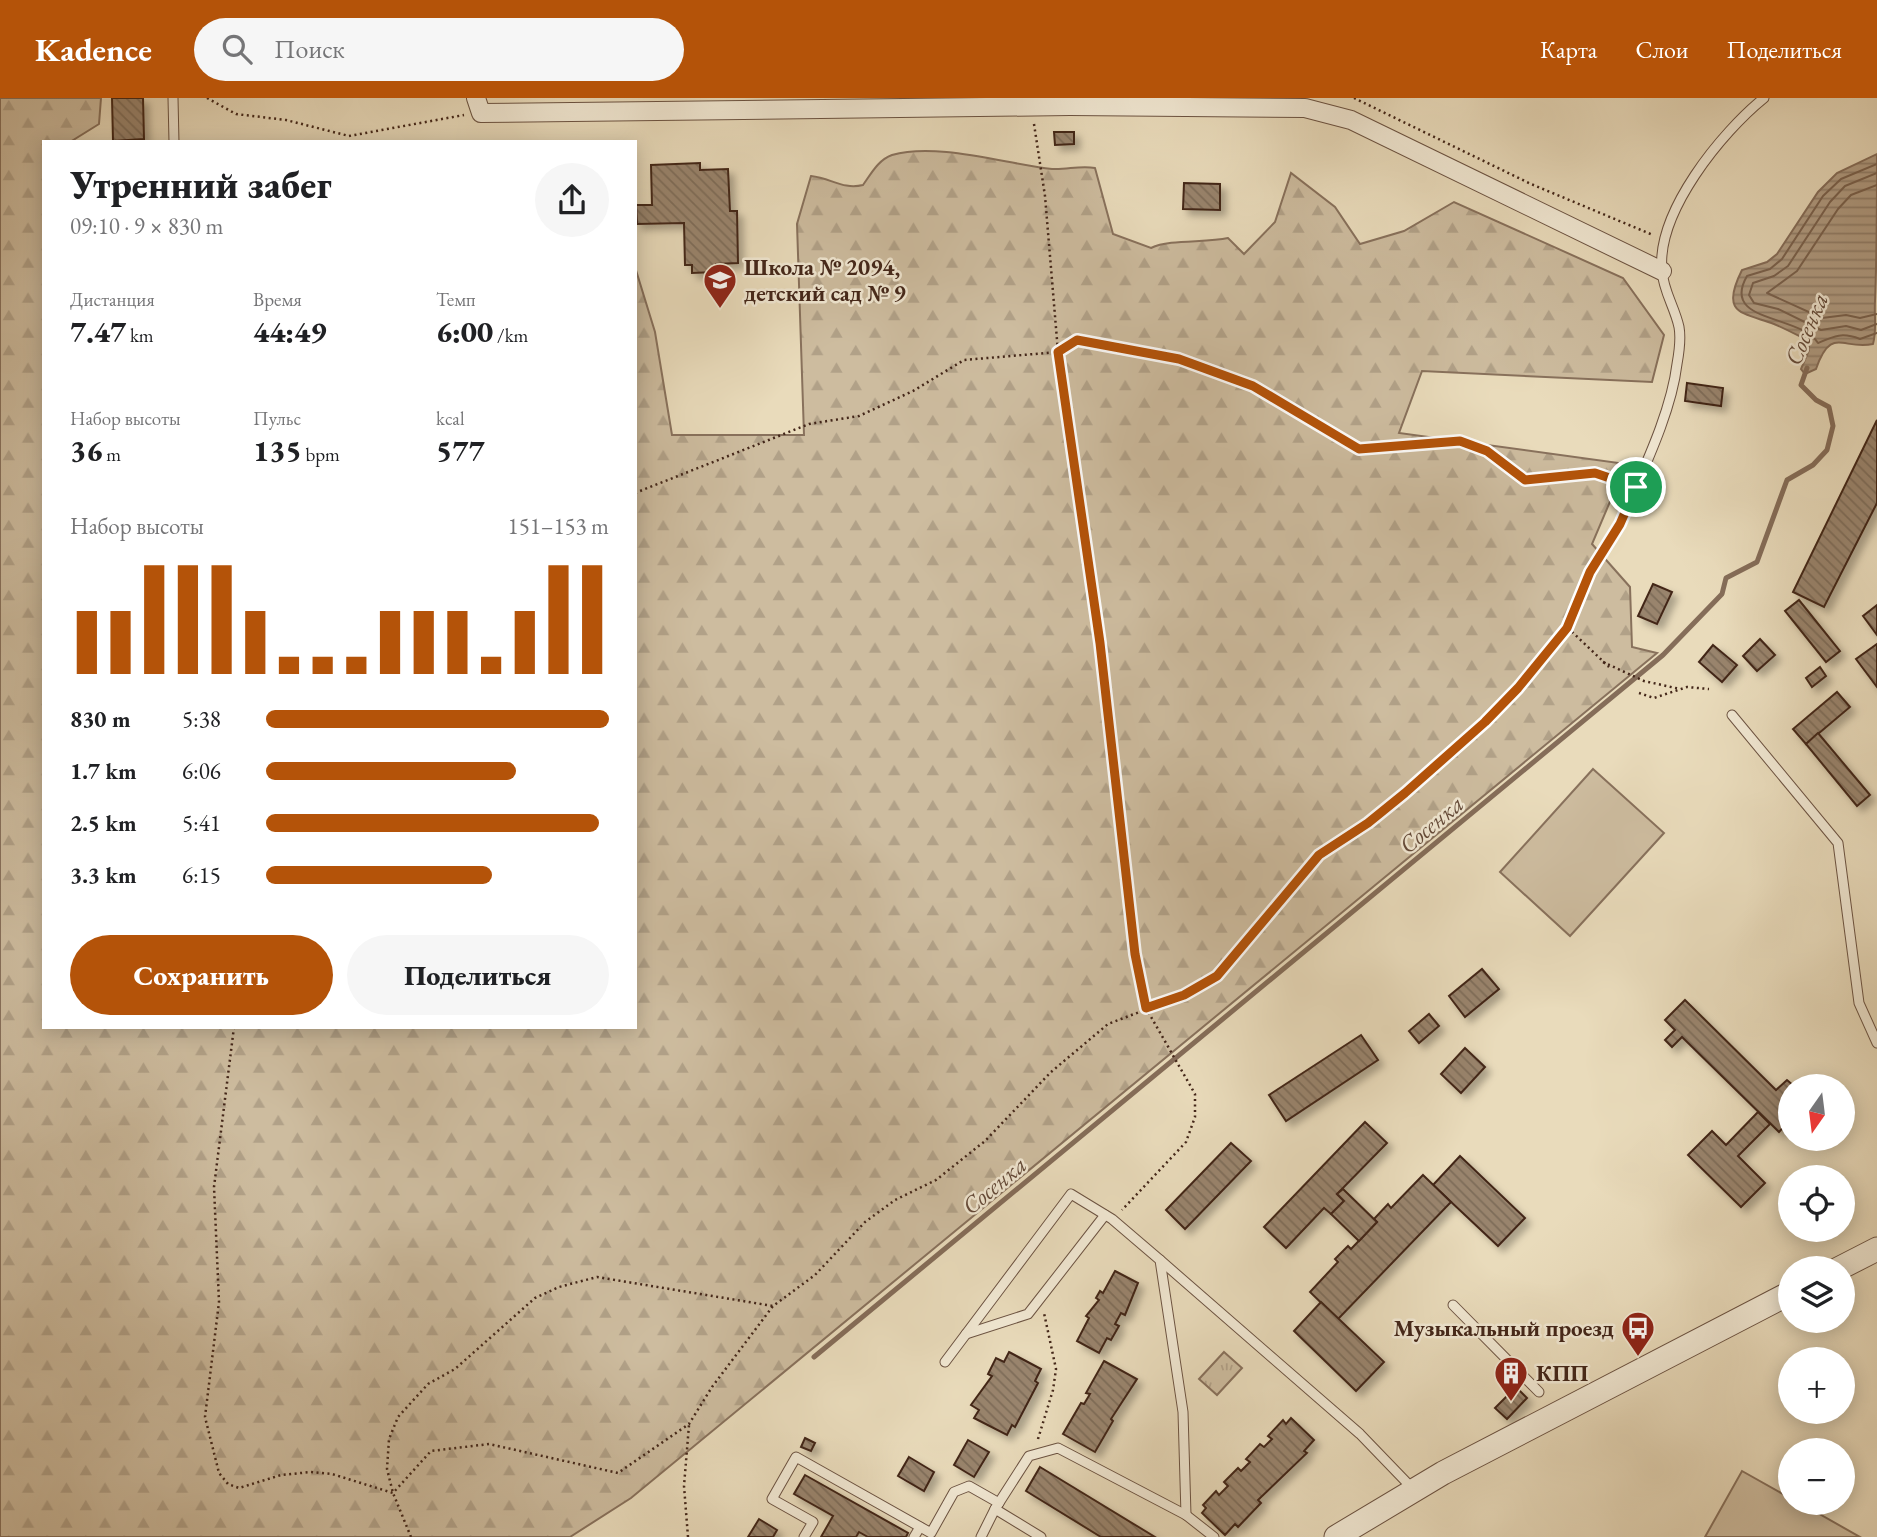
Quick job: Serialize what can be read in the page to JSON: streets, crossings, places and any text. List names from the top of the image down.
{
  "water": ["Сосенка"],
  "places": {
    "school or university": ["Школа № 2094, детский сад № 9"],
    "bus stop": ["Музыкальный проезд"],
    "building": ["КПП"]
  },
  "north": "bottom",
  "page": {
    "header": "Kadence",
    "search": "Поиск",
    "nav": ["Карта", "Слои", "Поделиться"],
    "heading": ["Утренний забег", "09:10 · 9 × 830 m"],
    "stats": [
      ["Дистанция", "7.47 km"],
      ["Время", "44:49"],
      ["Темп", "6:00 /km"],
      ["Набор высоты", "36 m"],
      ["Пульс", "135 bpm"],
      ["kcal", "577"]
    ],
    "chart": ["Набор высоты", "151–153 m"],
    "list": [
      {
        "name": "830 m",
        "note": "5:38"
      },
      {
        "name": "1.7 km",
        "note": "6:06"
      },
      {
        "name": "2.5 km",
        "note": "5:41"
      },
      {
        "name": "3.3 km",
        "note": "6:15"
      }
    ],
    "buttons": ["Сохранить", "Поделиться"],
    "map_buttons": ["+", "−"]
  }
}
